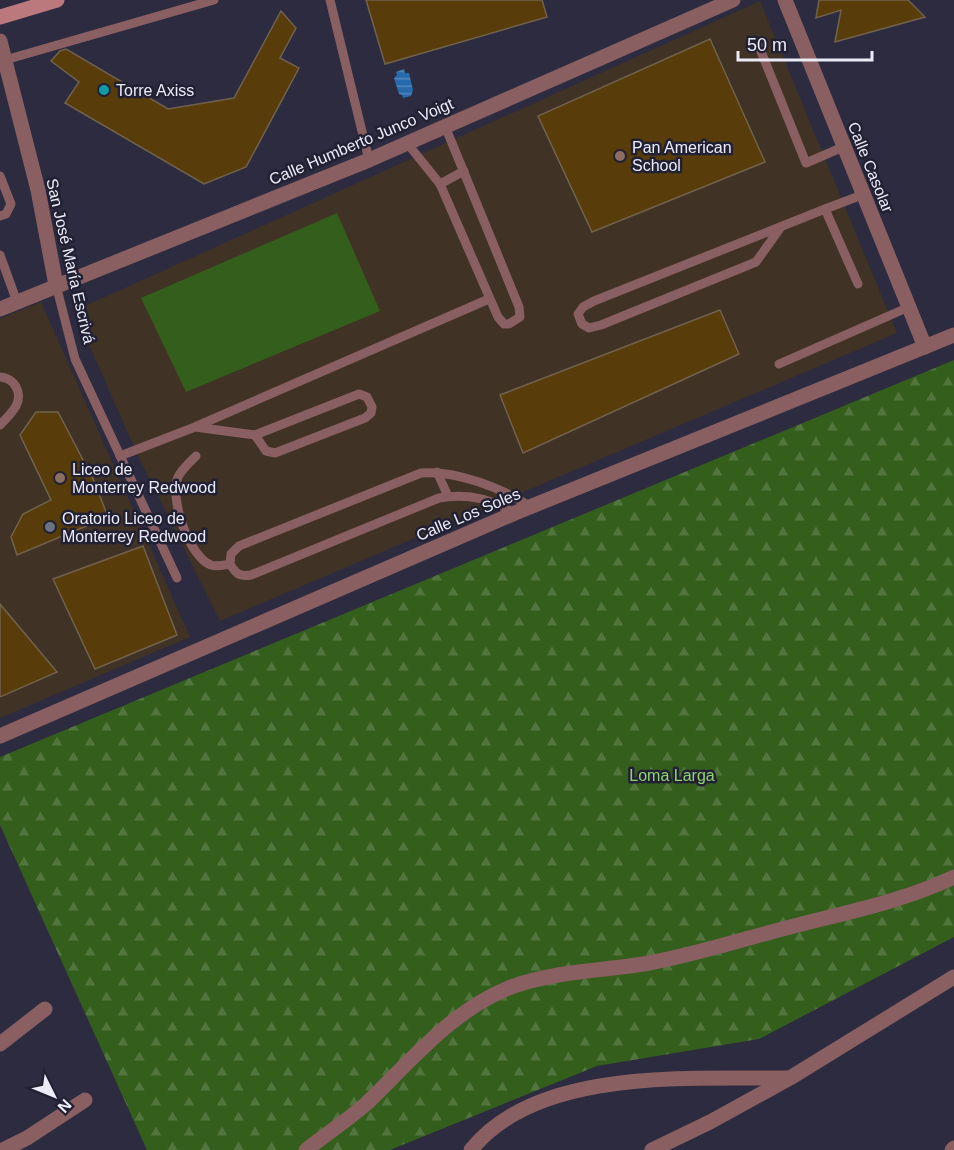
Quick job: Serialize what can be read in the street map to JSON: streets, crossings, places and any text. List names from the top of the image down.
{
  "streets": {
    "street": [
      "Calle Humberto Junco Voigt",
      "Calle Casolar",
      "San José María Escrivá",
      "Calle Los Soles"
    ]
  },
  "crossings": [
    ["Calle Humberto Junco Voigt", "San José María Escrivá"],
    ["Calle Casolar", "Calle Los Soles"]
  ],
  "parks": ["Loma Larga"],
  "places": [
    "Torre Axiss",
    "Pan American School",
    "Liceo de Monterrey Redwood",
    "Oratorio Liceo de Monterrey Redwood"
  ],
  "scale_bar": "50 m",
  "north": "bottom right"
}
